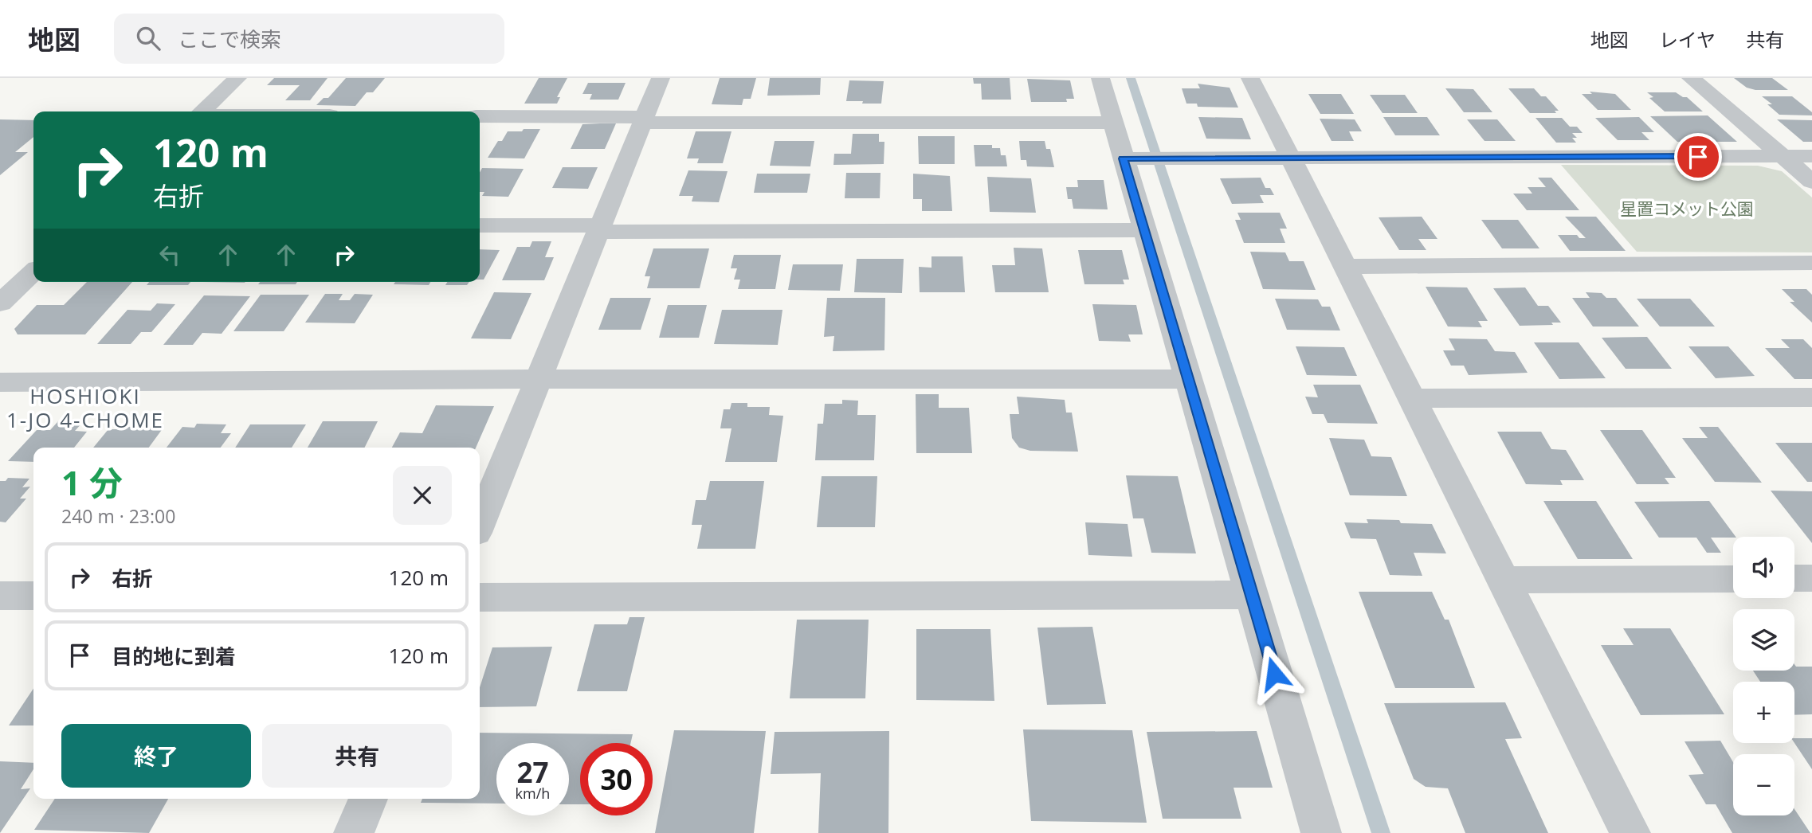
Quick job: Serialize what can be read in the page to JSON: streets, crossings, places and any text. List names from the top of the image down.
{
  "districts": ["HOSHIOKI 1-JO 4-CHOME"],
  "parks": ["星置コメット公園"],
  "page": {
    "header": "地図",
    "search": "ここで検索",
    "nav": ["地図", "レイヤ", "共有"],
    "turn": ["120 m", "右折"],
    "heading": ["1 分", "240 m · 23:00"],
    "map_buttons": ["+", "−"],
    "list": [
      {
        "name": "右折",
        "value": "120 m"
      },
      {
        "name": "目的地に到着",
        "value": "120 m"
      }
    ],
    "buttons": ["終了", "共有"],
    "speed": "27 km/h",
    "limit": "30"
  }
}
